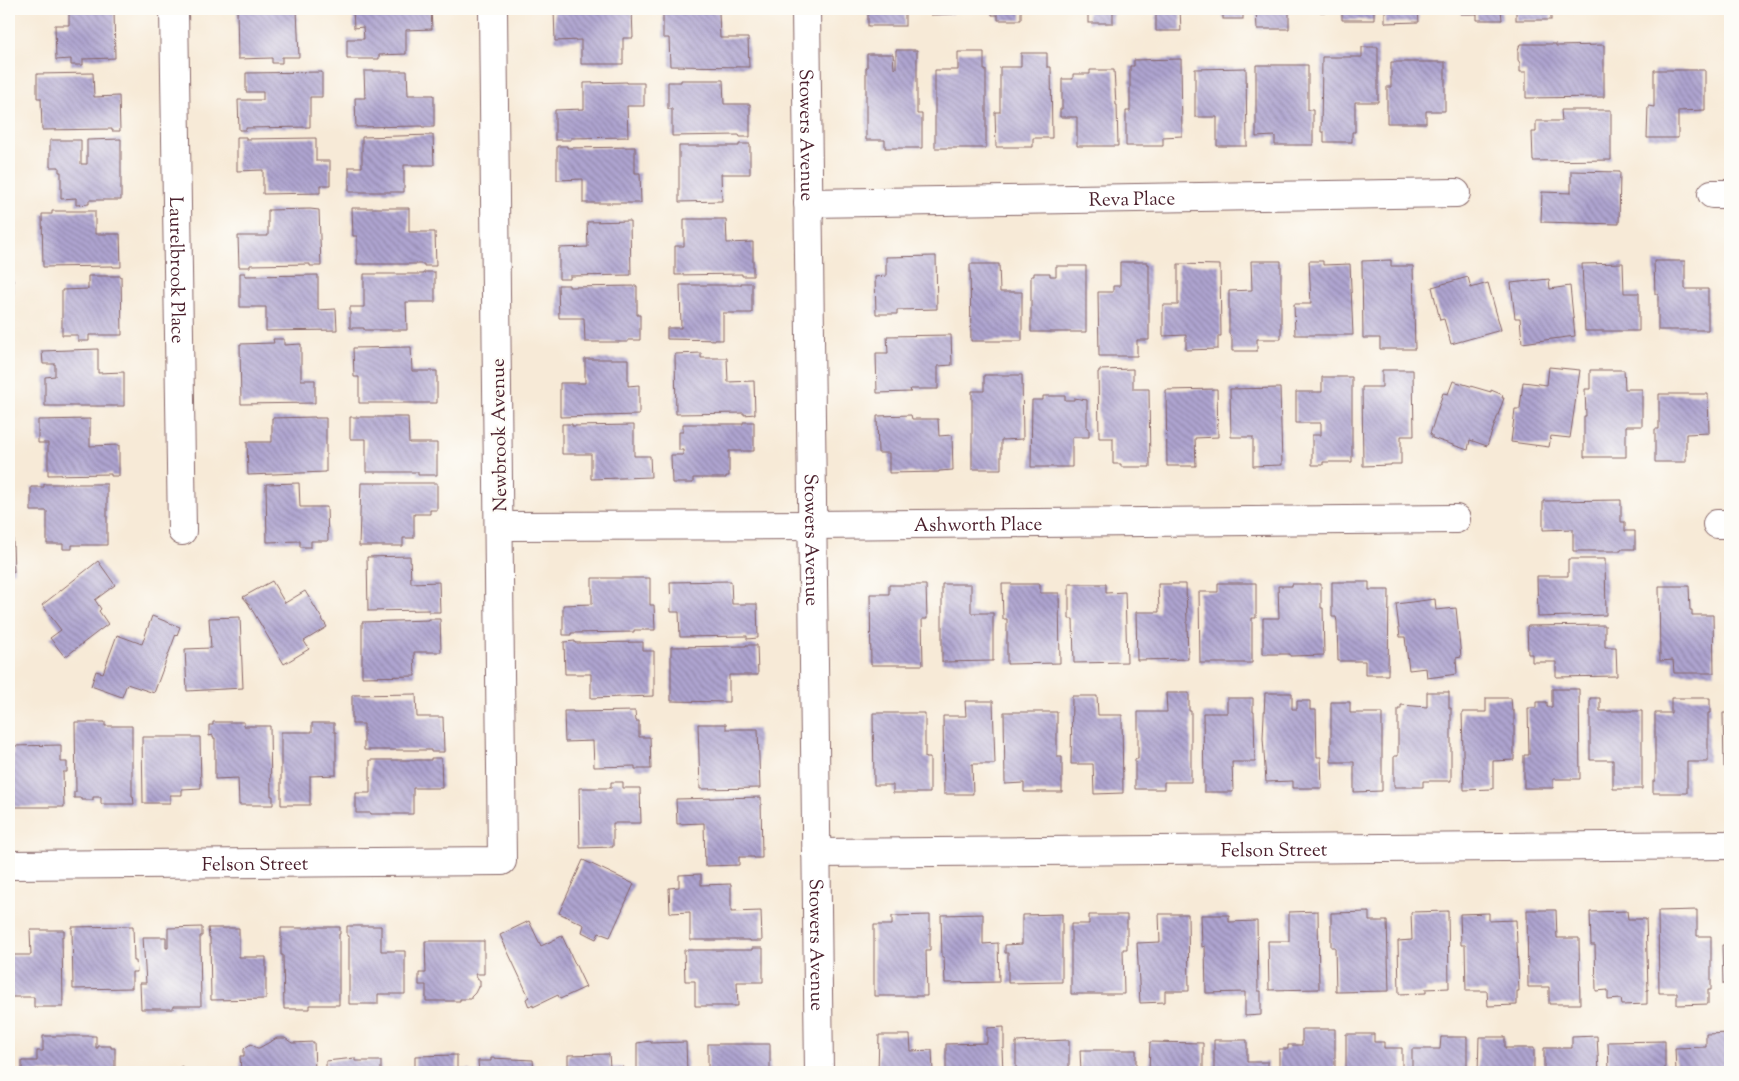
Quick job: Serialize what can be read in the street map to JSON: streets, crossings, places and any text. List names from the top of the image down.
{
  "streets": {
    "street": [
      "Stowers Avenue",
      "Reva Place",
      "Laurelbrook Place",
      "Newbrook Avenue",
      "Ashworth Place",
      "Felson Street"
    ]
  },
  "crossings": [
    ["Stowers Avenue", "Reva Place"],
    ["Stowers Avenue", "Ashworth Place"],
    ["Stowers Avenue", "Felson Street"],
    ["Newbrook Avenue", "Ashworth Place"],
    ["Newbrook Avenue", "Felson Street"]
  ]
}
